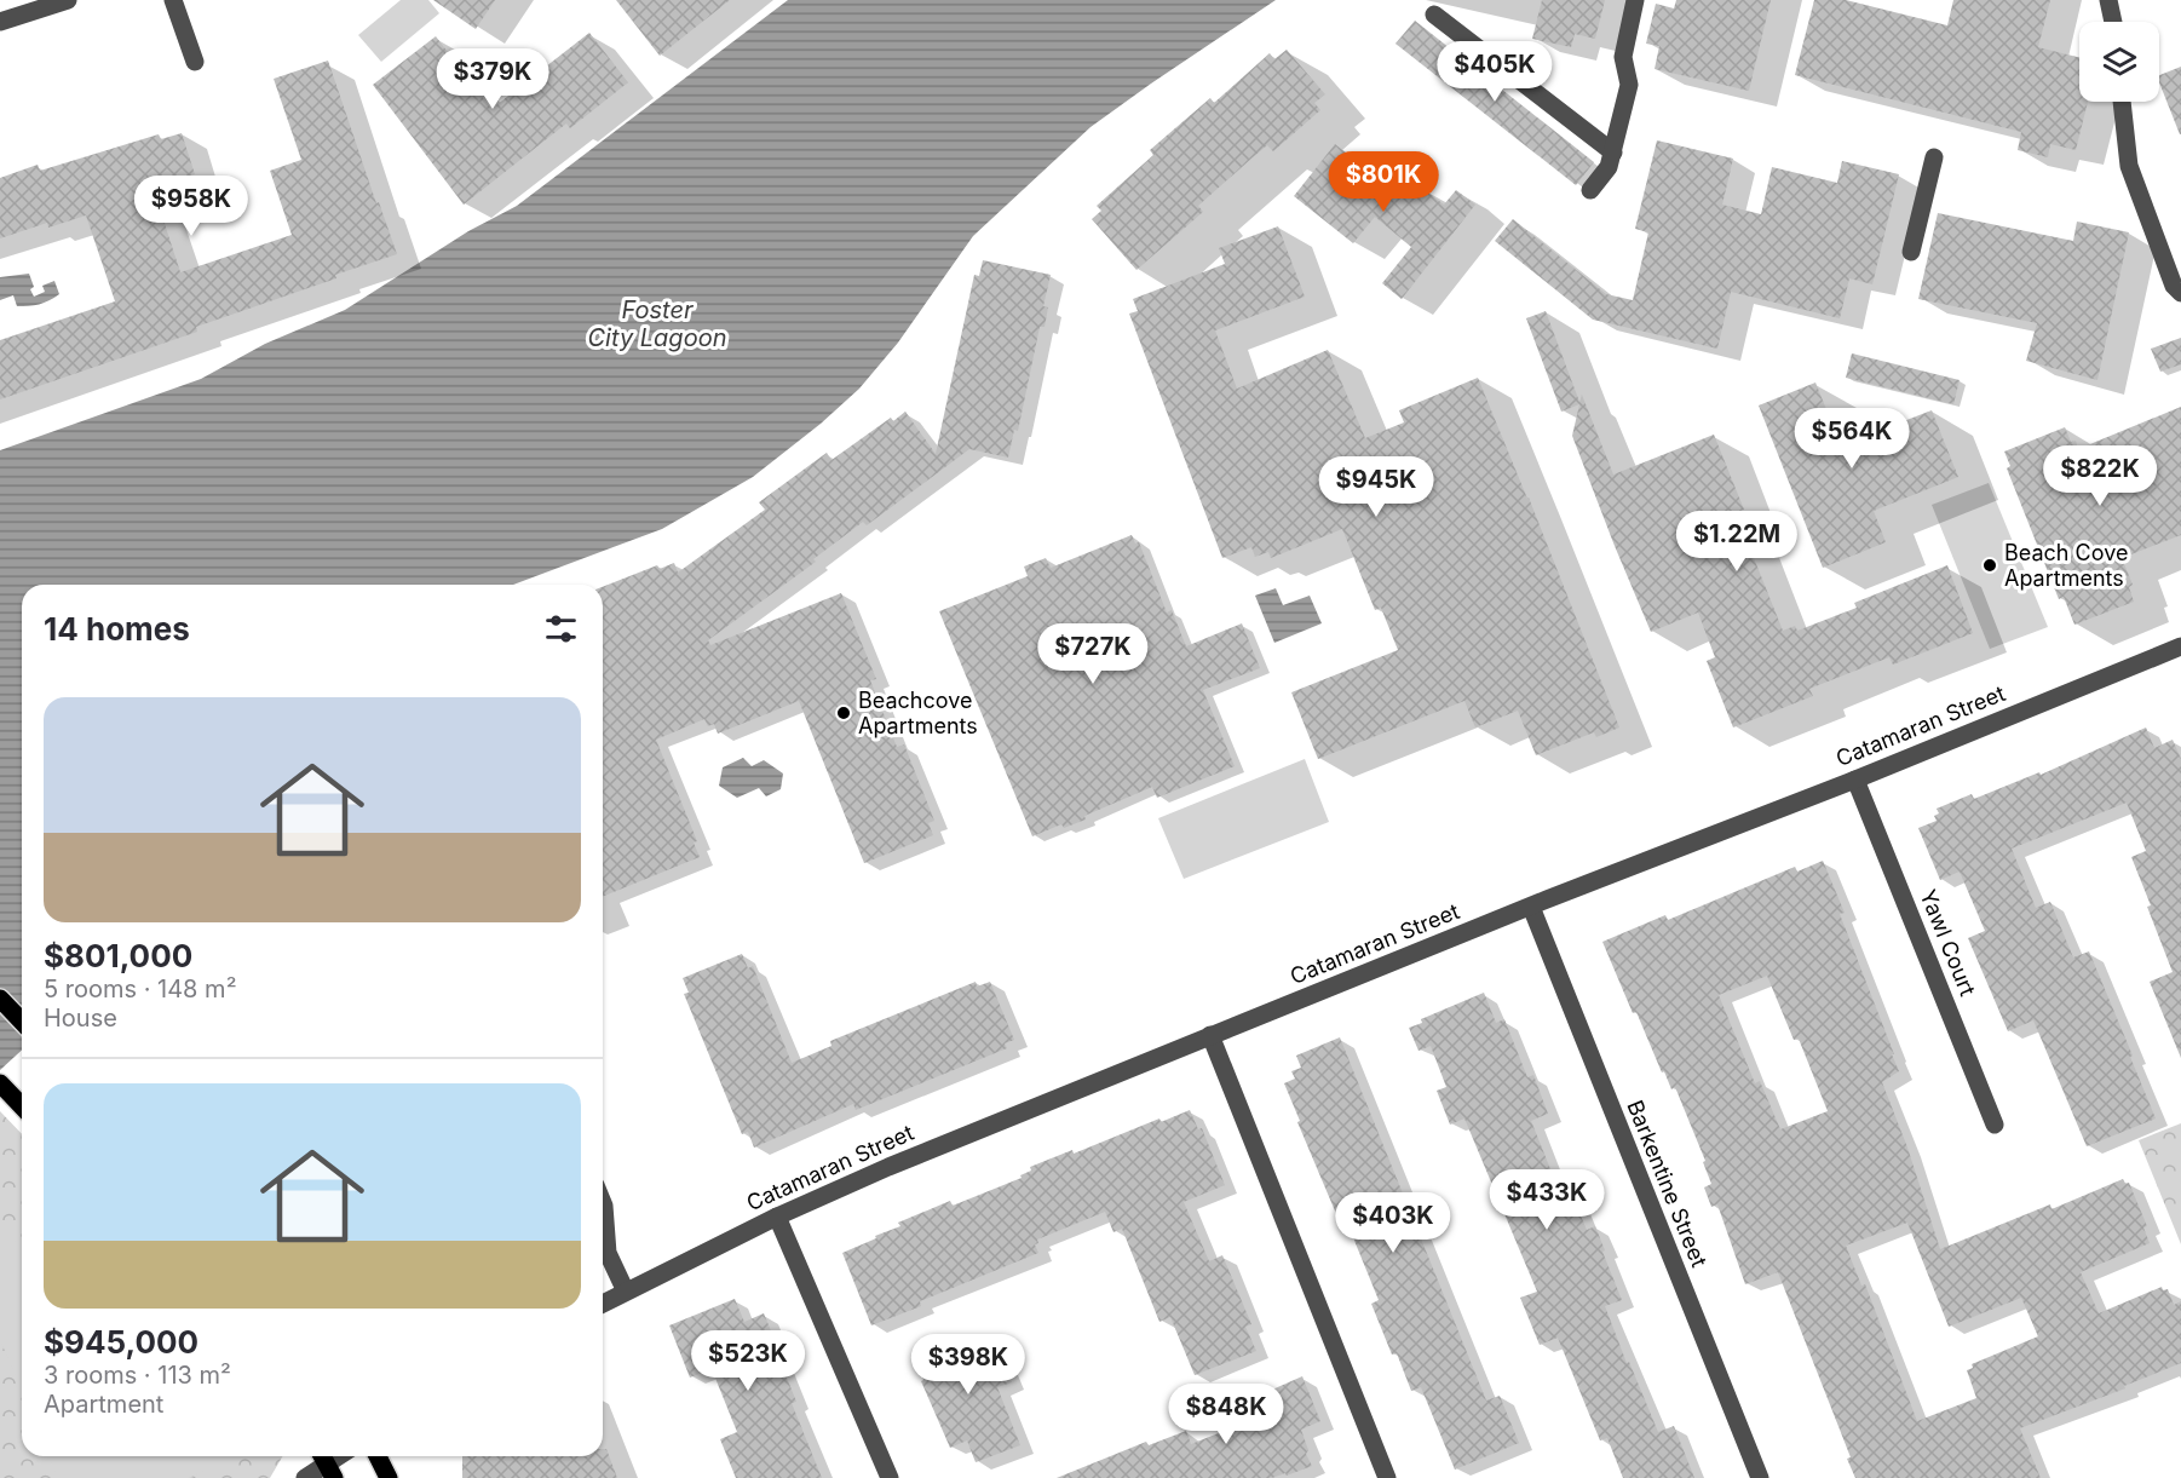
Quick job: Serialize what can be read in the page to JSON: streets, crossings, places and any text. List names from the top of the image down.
{
  "streets": {
    "street": ["Catamaran Street", "Yawl Court", "Barkentine Street"]
  },
  "crossings": [
    ["Catamaran Street", "Yawl Court"],
    ["Catamaran Street", "Barkentine Street"]
  ],
  "water": ["Foster City Lagoon"],
  "places": ["Beach Cove Apartments", "Beachcove Apartments"],
  "page": {
    "price": [
      "$405K",
      "$379K",
      "$801K",
      "$958K",
      "$564K",
      "$822K",
      "$945K",
      "$1.22M",
      "$727K",
      "$433K",
      "$403K",
      "$523K",
      "$398K",
      "$848K"
    ],
    "heading": "14 homes",
    "list": [
      {
        "name": "$801,000",
        "note": "5 rooms · 148 m² · House"
      },
      {
        "name": "$945,000",
        "note": "3 rooms · 113 m² · Apartment"
      }
    ]
  }
}
